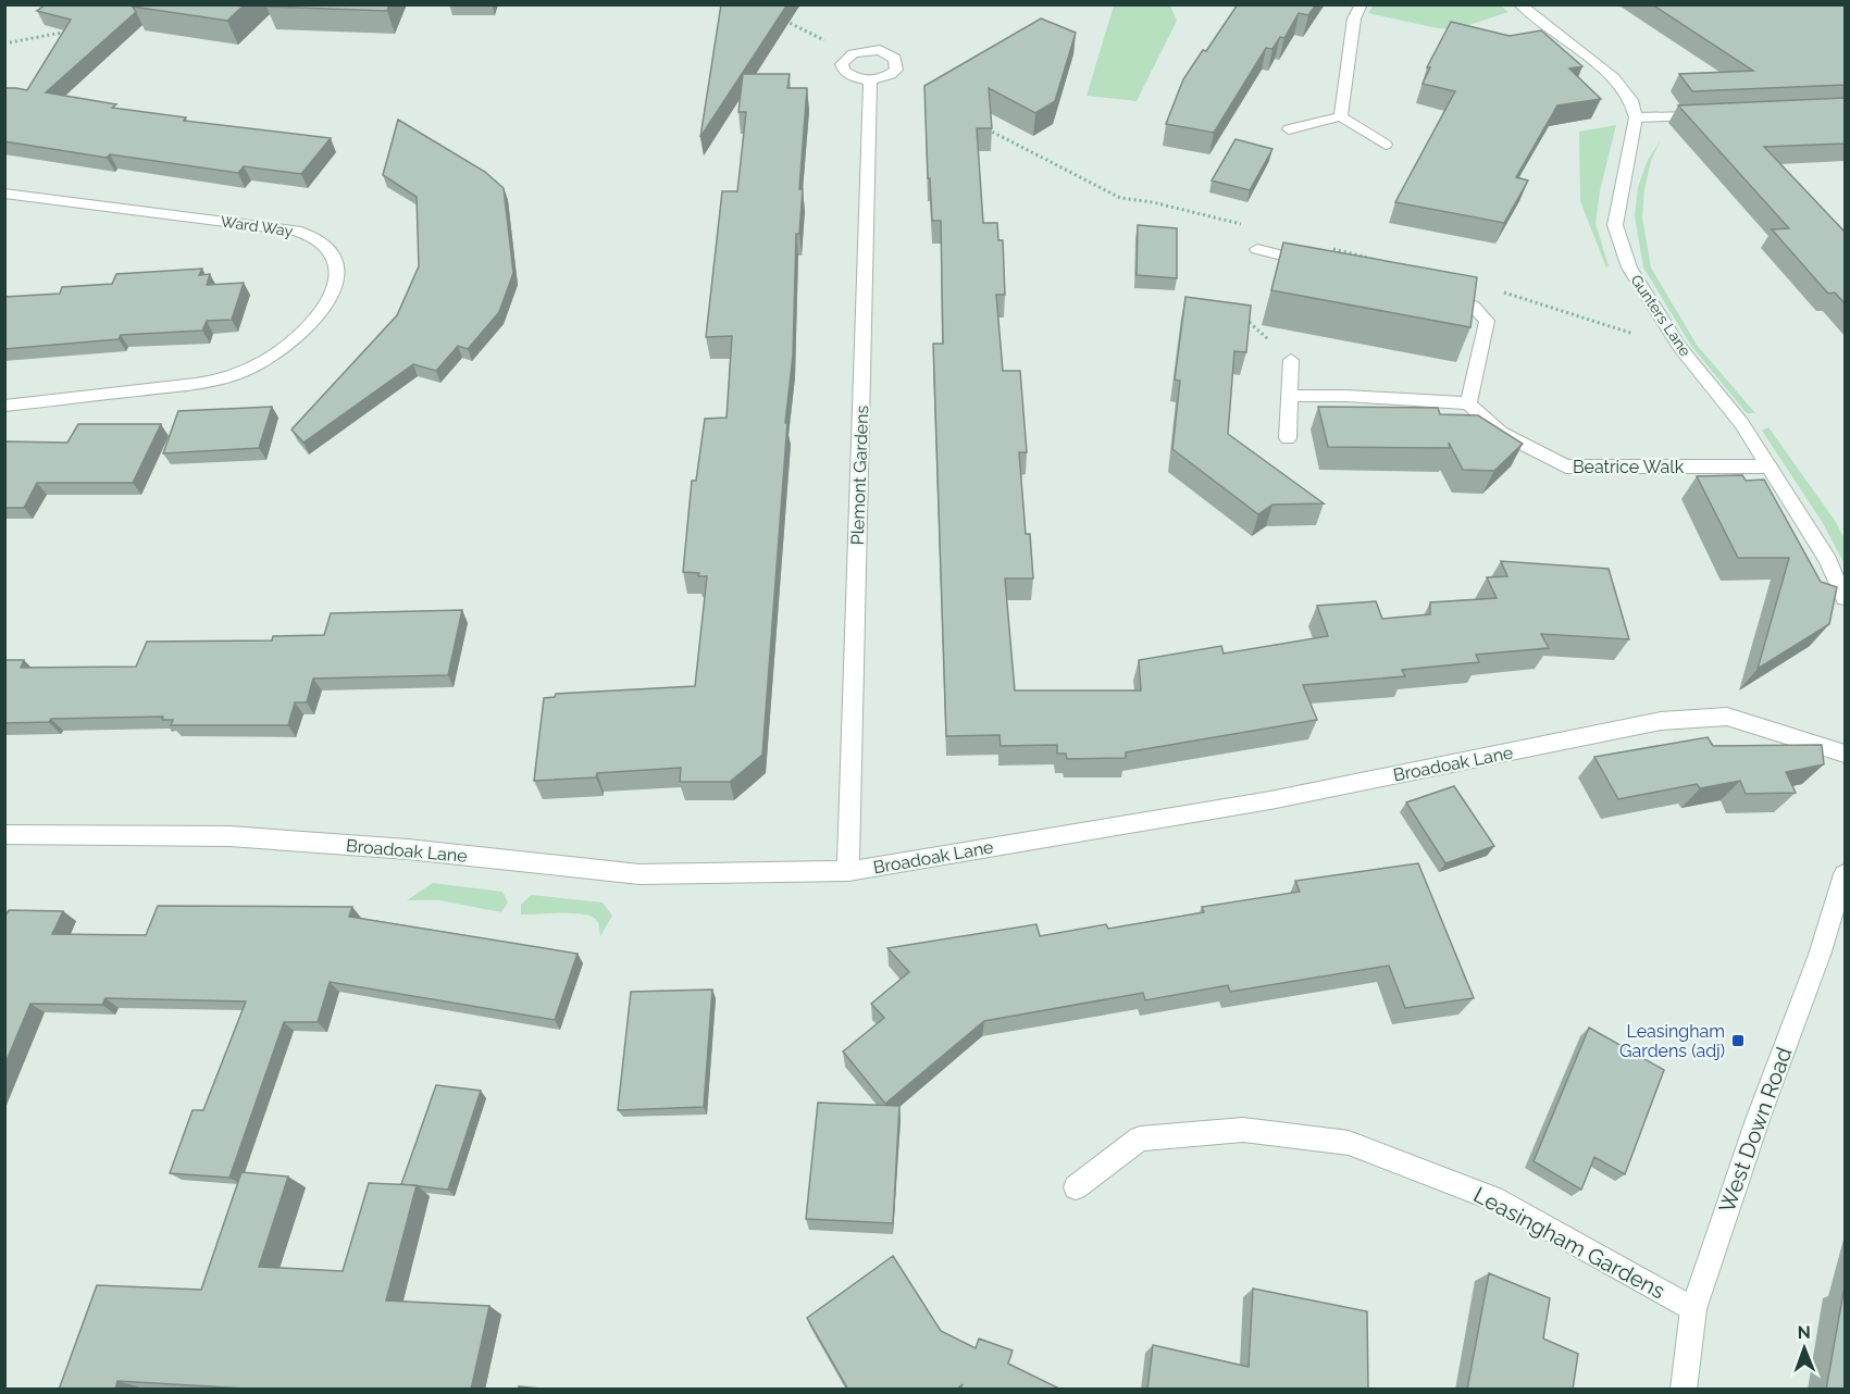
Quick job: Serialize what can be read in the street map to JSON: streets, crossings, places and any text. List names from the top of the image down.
{
  "streets": {
    "street": [
      "Ward Way",
      "Gunters Lane",
      "Beatrice Walk",
      "Plemont Gardens",
      "Broadoak Lane",
      "West Down Road",
      "Leasingham Gardens"
    ]
  },
  "crossings": [
    ["Gunters Lane", "Beatrice Walk"],
    ["Plemont Gardens", "Broadoak Lane"],
    ["West Down Road", "Leasingham Gardens"]
  ],
  "places": {
    "transit": ["Leasingham Gardens (adj)"]
  },
  "north": "top"
}
